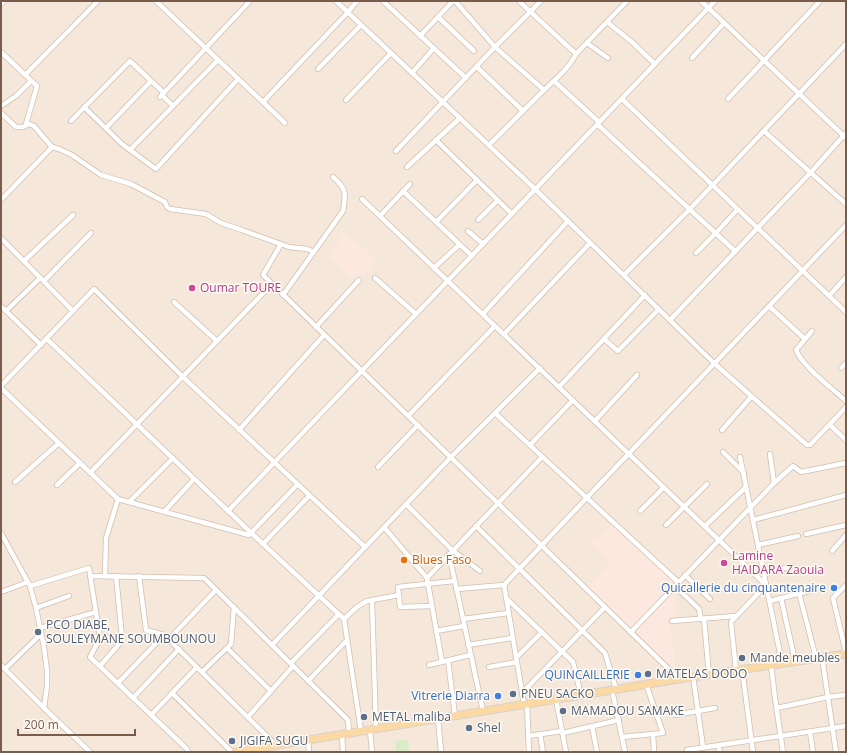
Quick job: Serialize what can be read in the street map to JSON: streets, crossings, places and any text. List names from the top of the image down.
{
  "places": [
    "Oumar TOURE",
    "Blues Faso",
    "Lamine HAIDARA Zaouia",
    "Quicallerie du cinquantenaire",
    "PCO DIABE, SOULEYMANE SOUMBOUNOU",
    "Mande meubles",
    "MATELAS DODO",
    "QUINCAILLERIE",
    "PNEU SACKO",
    "Vitrerie Diarra",
    "MAMADOU SAMAKE",
    "METAL maliba",
    "Shel",
    "JIGIFA SUGU"
  ],
  "scale_bar": "200 m"
}
